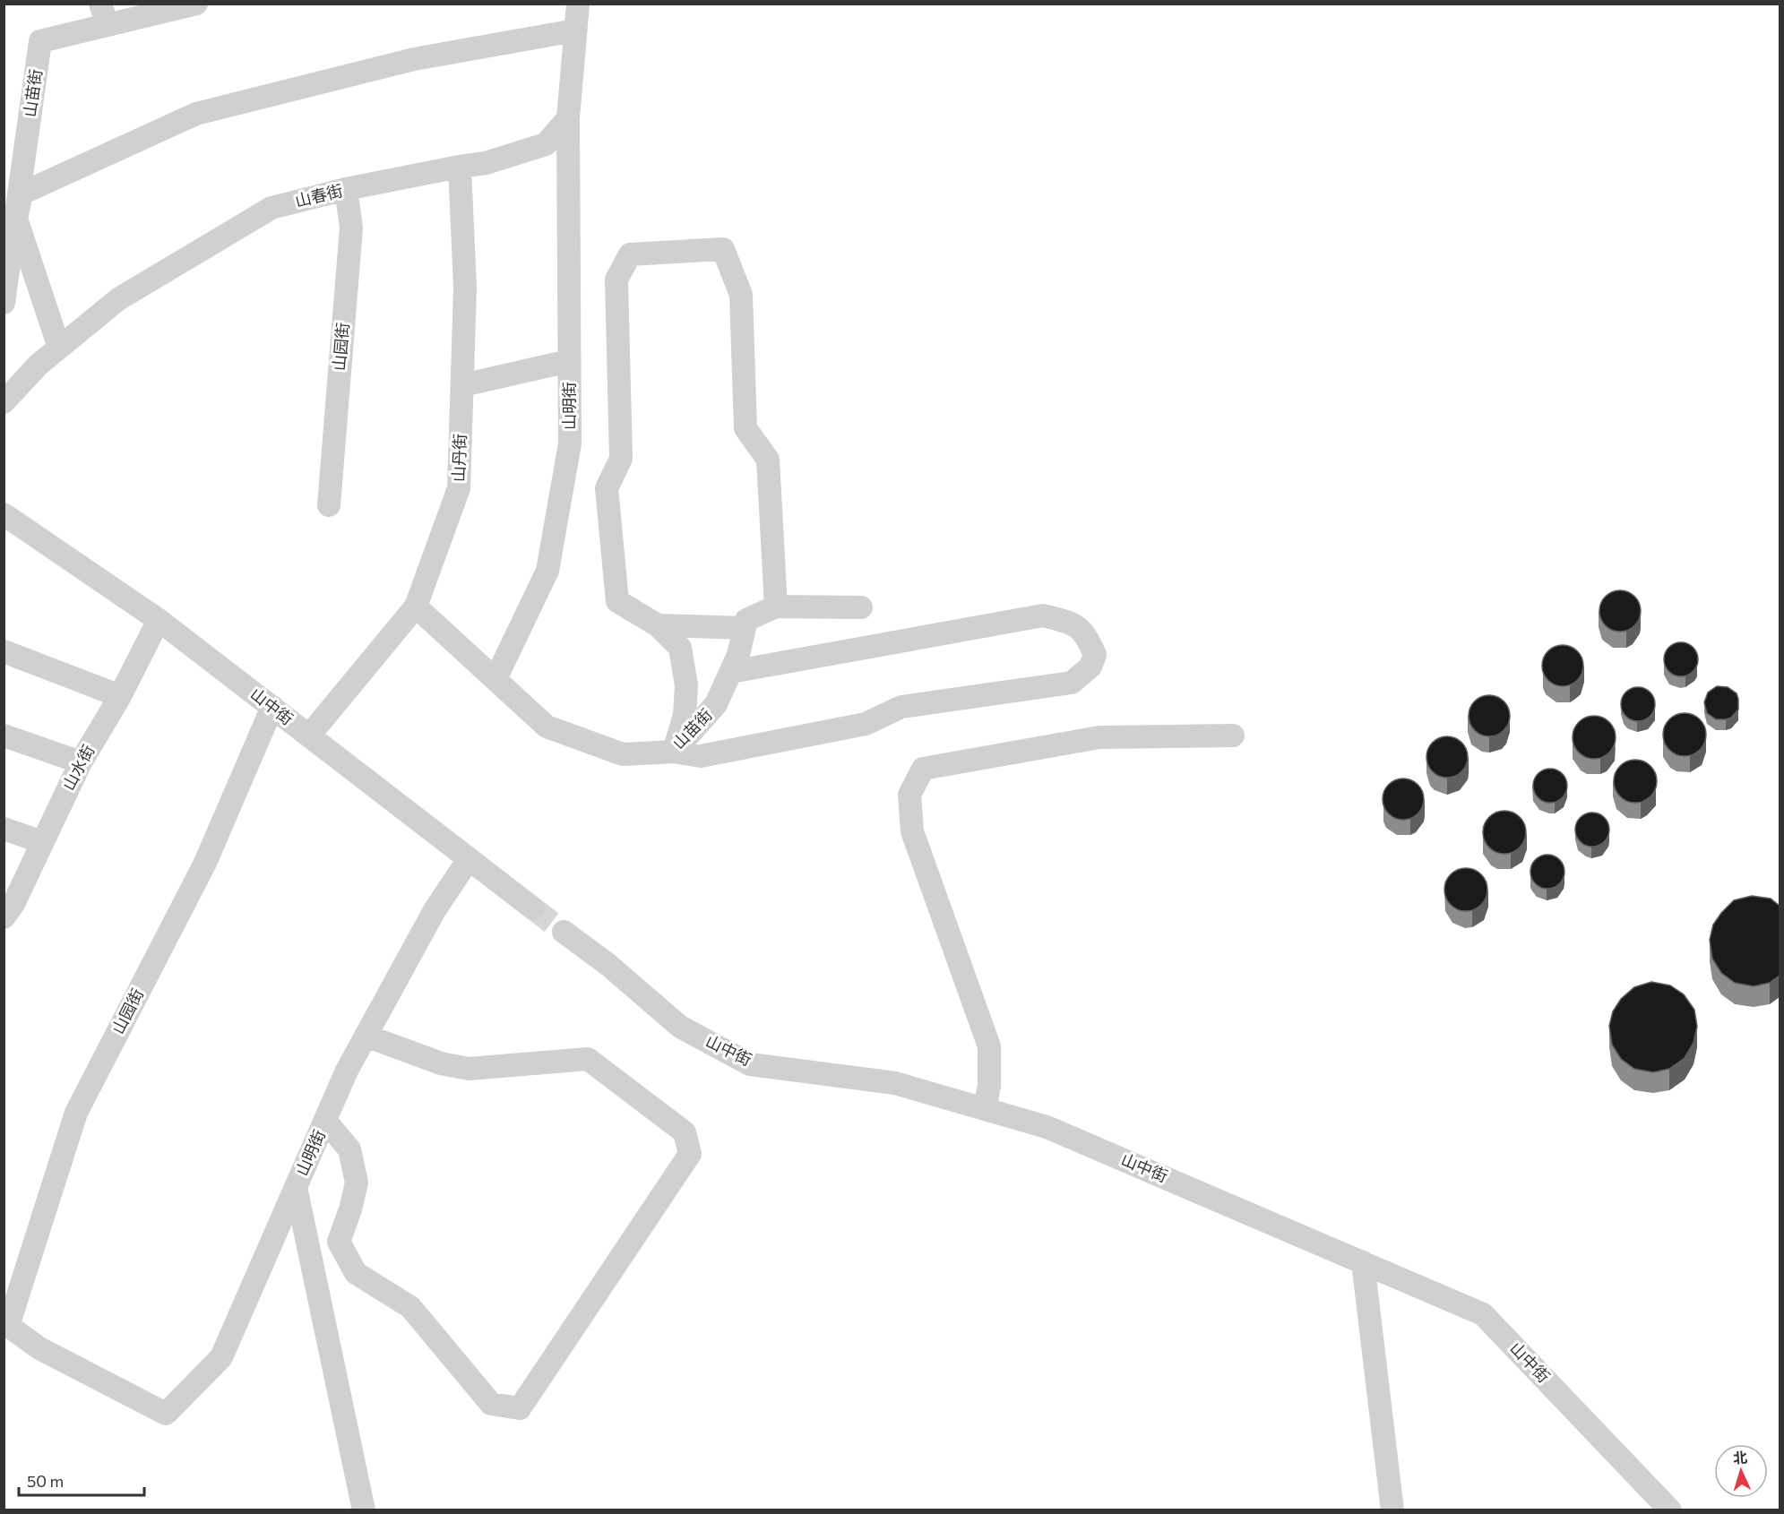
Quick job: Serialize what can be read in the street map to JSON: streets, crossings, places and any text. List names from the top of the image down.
{
  "streets": {
    "street": [
      "山苗街",
      "山春街",
      "山园街",
      "山明街",
      "山丹街",
      "山中街",
      "山水街"
    ]
  },
  "crossings": [
    ["山苗街", "山明街"],
    ["山苗街", "山丹街"],
    ["山春街", "山园街"],
    ["山春街", "山明街"],
    ["山春街", "山丹街"],
    ["山园街", "山中街"],
    ["山明街", "山中街"],
    ["山丹街", "山中街"],
    ["山中街", "山水街"]
  ],
  "scale_bar": "50 m",
  "north": "top"
}
